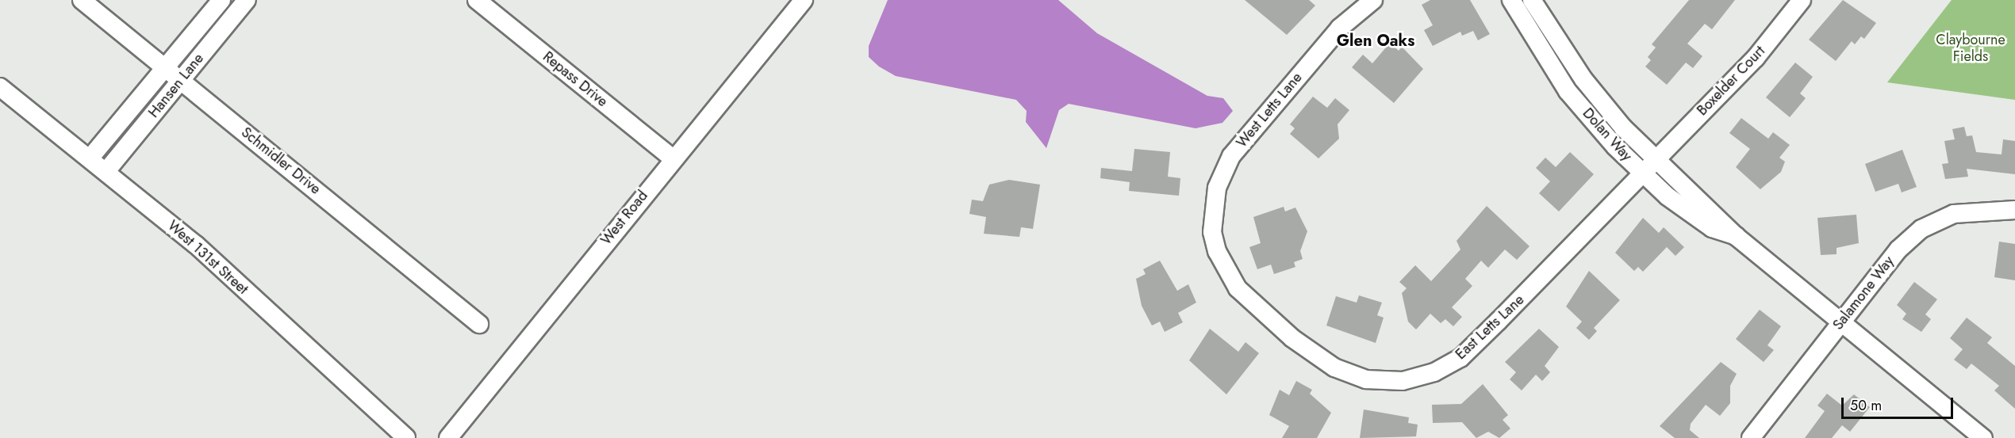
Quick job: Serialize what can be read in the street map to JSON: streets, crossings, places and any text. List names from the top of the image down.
{
  "streets": {
    "street": [
      "Repass Drive",
      "Boxelder Court",
      "Hansen Lane",
      "West Letts Lane",
      "Dolan Way",
      "Schmidler Drive",
      "West Road",
      "West 131st Street",
      "Salamone Way",
      "East Letts Lane"
    ]
  },
  "crossings": [
    ["Repass Drive", "West Road"],
    ["Boxelder Court", "Dolan Way"],
    ["Boxelder Court", "East Letts Lane"],
    ["Hansen Lane", "Schmidler Drive"],
    ["Hansen Lane", "West 131st Street"],
    ["West Letts Lane", "East Letts Lane"],
    ["Dolan Way", "Salamone Way"],
    ["Dolan Way", "East Letts Lane"]
  ],
  "districts": ["Glen Oaks"],
  "parks": ["Claybourne Fields"],
  "scale_bar": "50 m"
}
